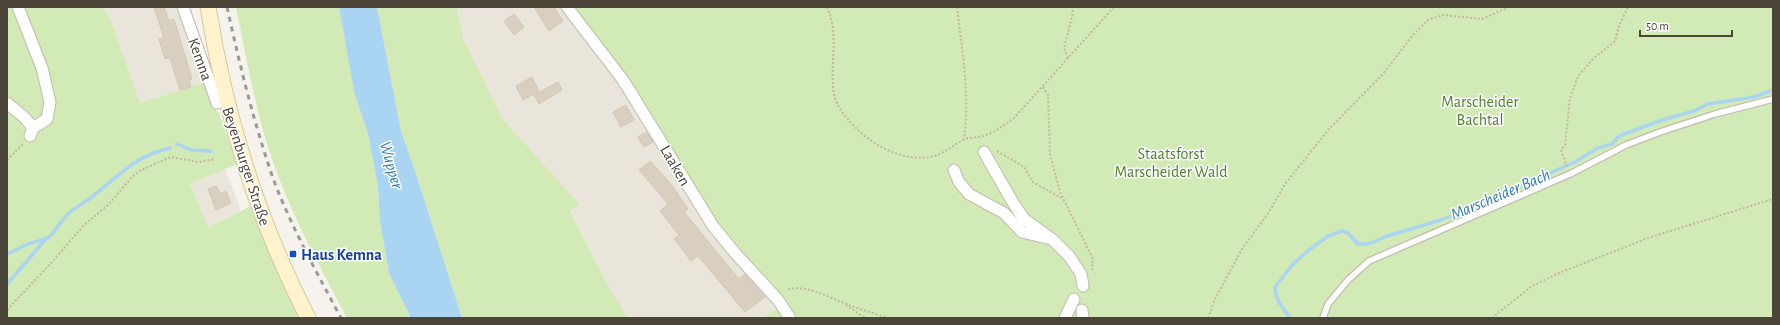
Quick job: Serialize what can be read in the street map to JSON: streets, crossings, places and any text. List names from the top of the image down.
{
  "streets": {
    "main road": ["Beyenburger Straße"],
    "street": ["Kemna", "Laaken"]
  },
  "crossings": [
    ["Kemna", "Beyenburger Straße"]
  ],
  "water": ["Wupper", "Marscheider Bach"],
  "parks": ["Marscheider Bachtal", "Staatsforst Marscheider Wald"],
  "places": {
    "transit": ["Haus Kemna"]
  },
  "scale_bar": "50 m"
}
